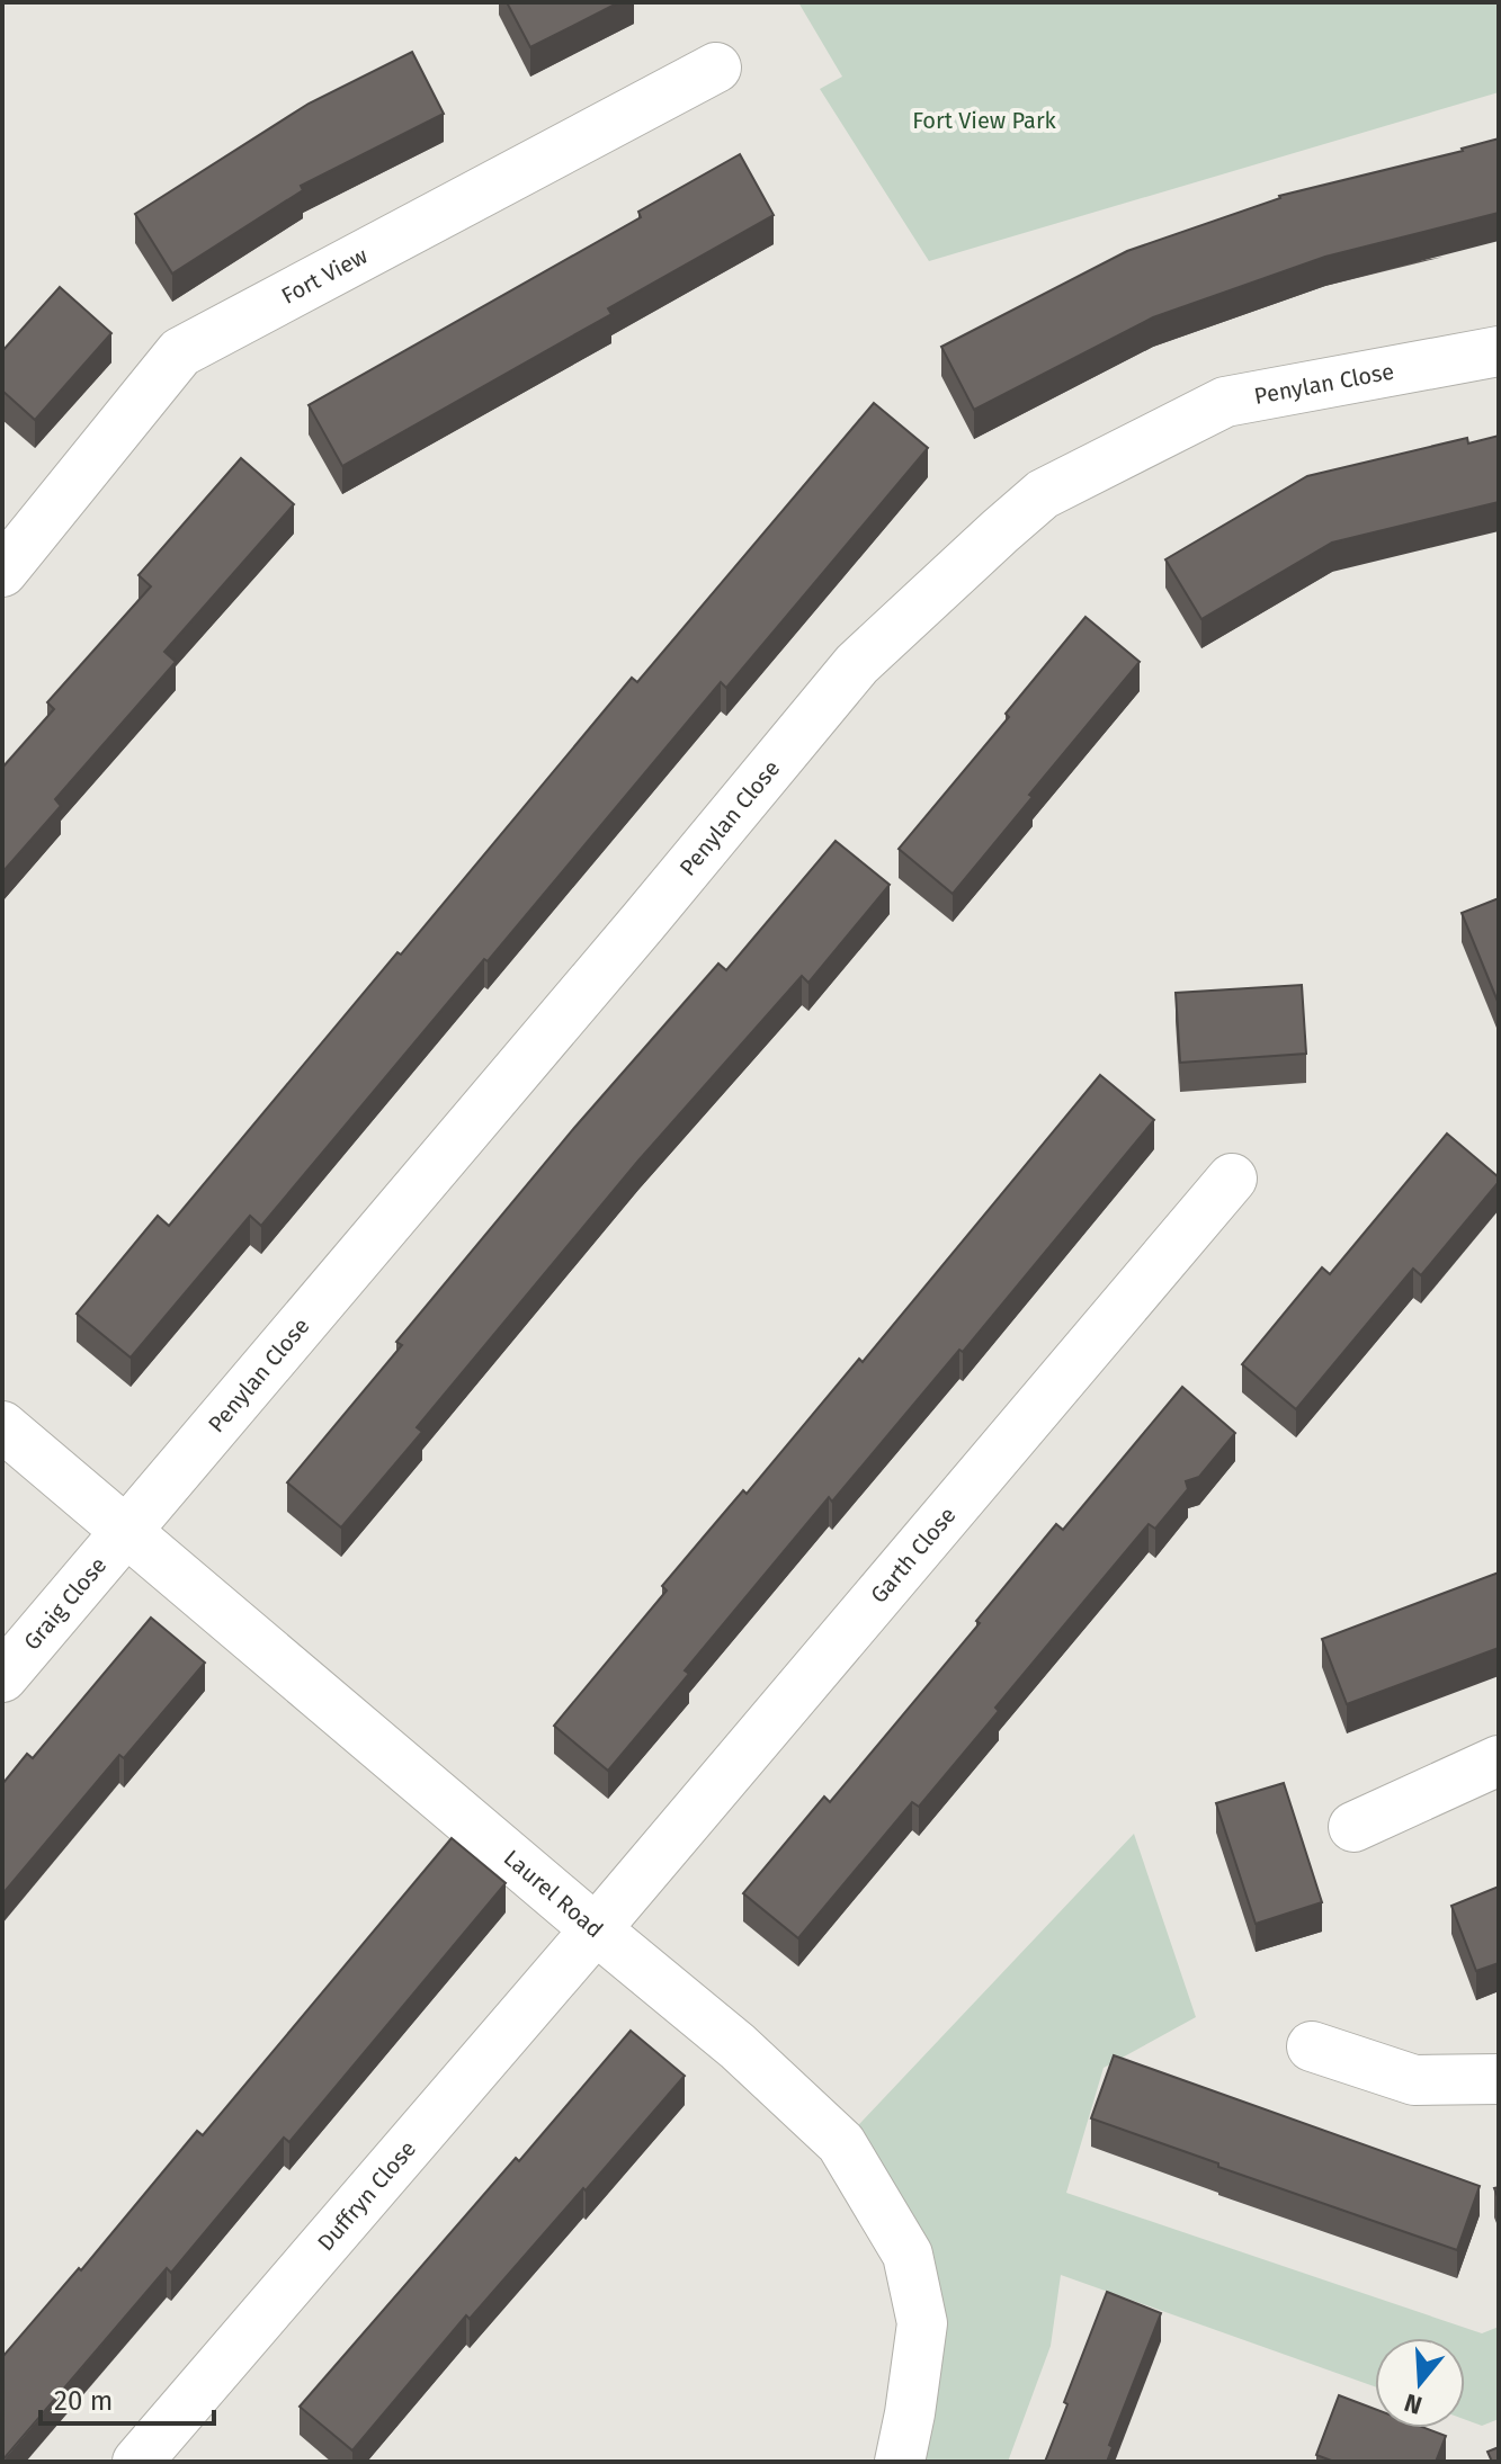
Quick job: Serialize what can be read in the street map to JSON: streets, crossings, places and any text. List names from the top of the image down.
{
  "streets": {
    "street": [
      "Fort View",
      "Penylan Close",
      "Garth Close",
      "Graig Close",
      "Laurel Road",
      "Duffryn Close"
    ]
  },
  "crossings": [
    ["Penylan Close", "Graig Close"],
    ["Penylan Close", "Laurel Road"],
    ["Garth Close", "Laurel Road"],
    ["Garth Close", "Duffryn Close"],
    ["Graig Close", "Laurel Road"],
    ["Laurel Road", "Duffryn Close"]
  ],
  "parks": ["Fort View Park"],
  "scale_bar": "20 m",
  "north": "bottom"
}
